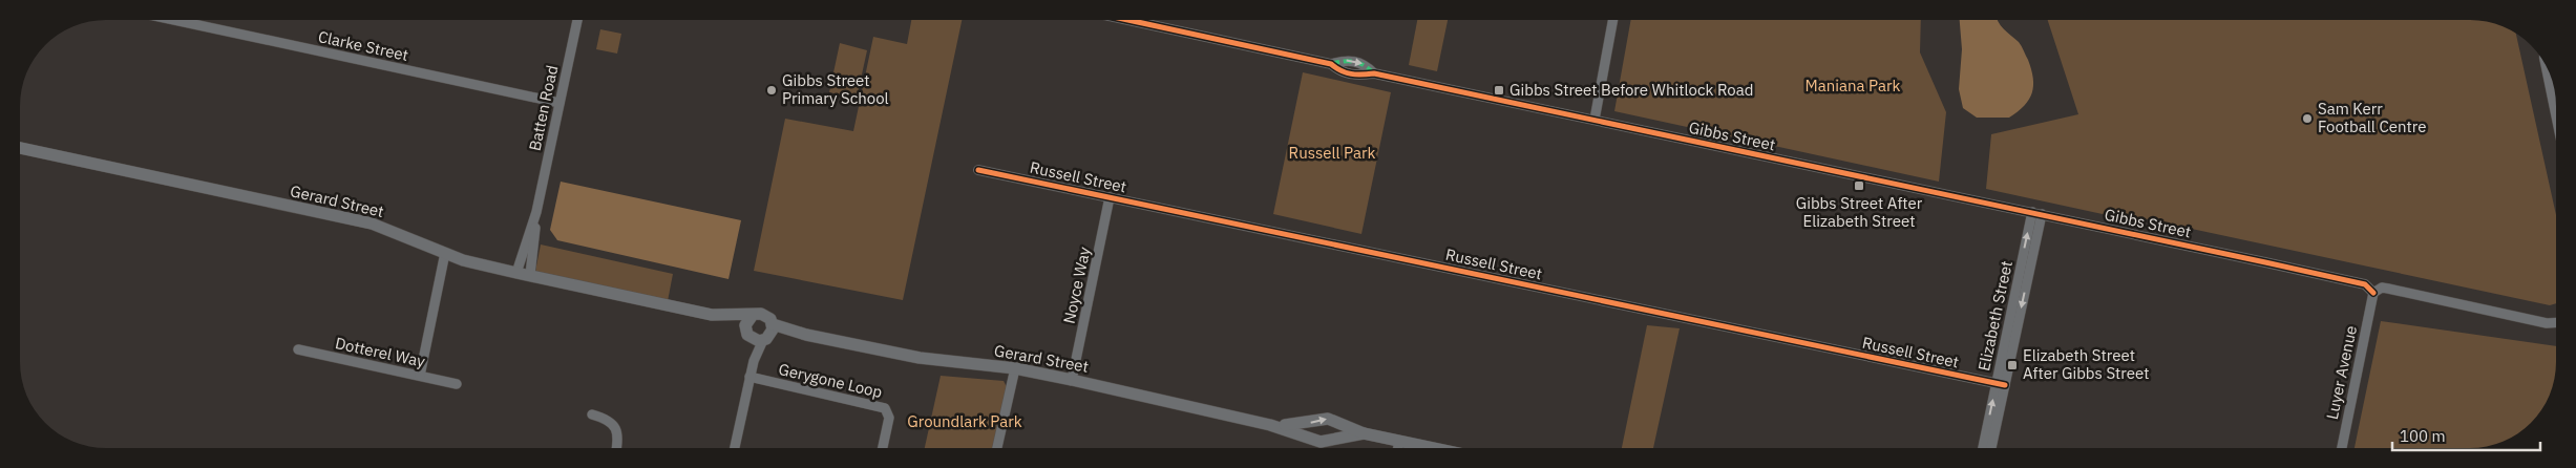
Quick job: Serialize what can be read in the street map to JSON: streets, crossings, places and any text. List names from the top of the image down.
{
  "streets": {
    "street": [
      "Clarke Street",
      "Batten Road",
      "Gibbs Street",
      "Russell Street",
      "Gerard Street",
      "Noyce Way",
      "Elizabeth Street",
      "Dotterel Way",
      "Luyer Avenue",
      "Gerygone Loop"
    ]
  },
  "crossings": [
    ["Clarke Street", "Batten Road"],
    ["Batten Road", "Gerard Street"],
    ["Gibbs Street", "Elizabeth Street"],
    ["Gibbs Street", "Luyer Avenue"],
    ["Russell Street", "Noyce Way"],
    ["Russell Street", "Elizabeth Street"],
    ["Gerard Street", "Noyce Way"]
  ],
  "parks": ["Maniana Park", "Russell Park", "Groundlark Park"],
  "places": {
    "other": ["Gibbs Street Primary School", "Sam Kerr Football Centre"],
    "transit": ["Gibbs Street Before Whitlock Road", "Gibbs Street After Elizabeth Street", "Elizabeth Street After Gibbs Street"]
  },
  "scale_bar": "100 m"
}
